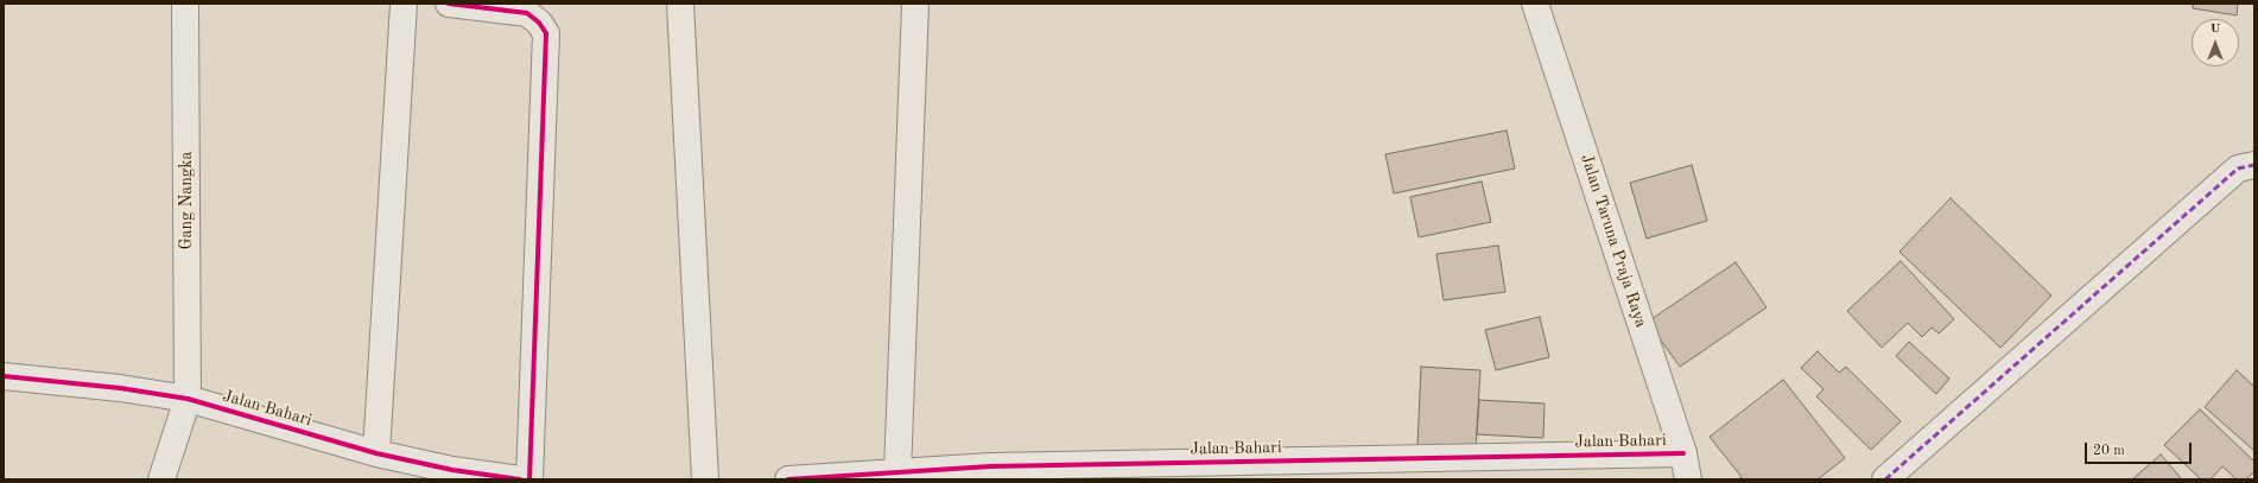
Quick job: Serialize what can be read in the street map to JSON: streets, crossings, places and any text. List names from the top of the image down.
{
  "streets": {
    "street": ["Gang Nangka", "Jalan Taruna Praja Raya", "Jalan Bahari"]
  },
  "crossings": [
    ["Gang Nangka", "Jalan Bahari"],
    ["Jalan Taruna Praja Raya", "Jalan Bahari"]
  ],
  "scale_bar": "20 m",
  "north": "top"
}
